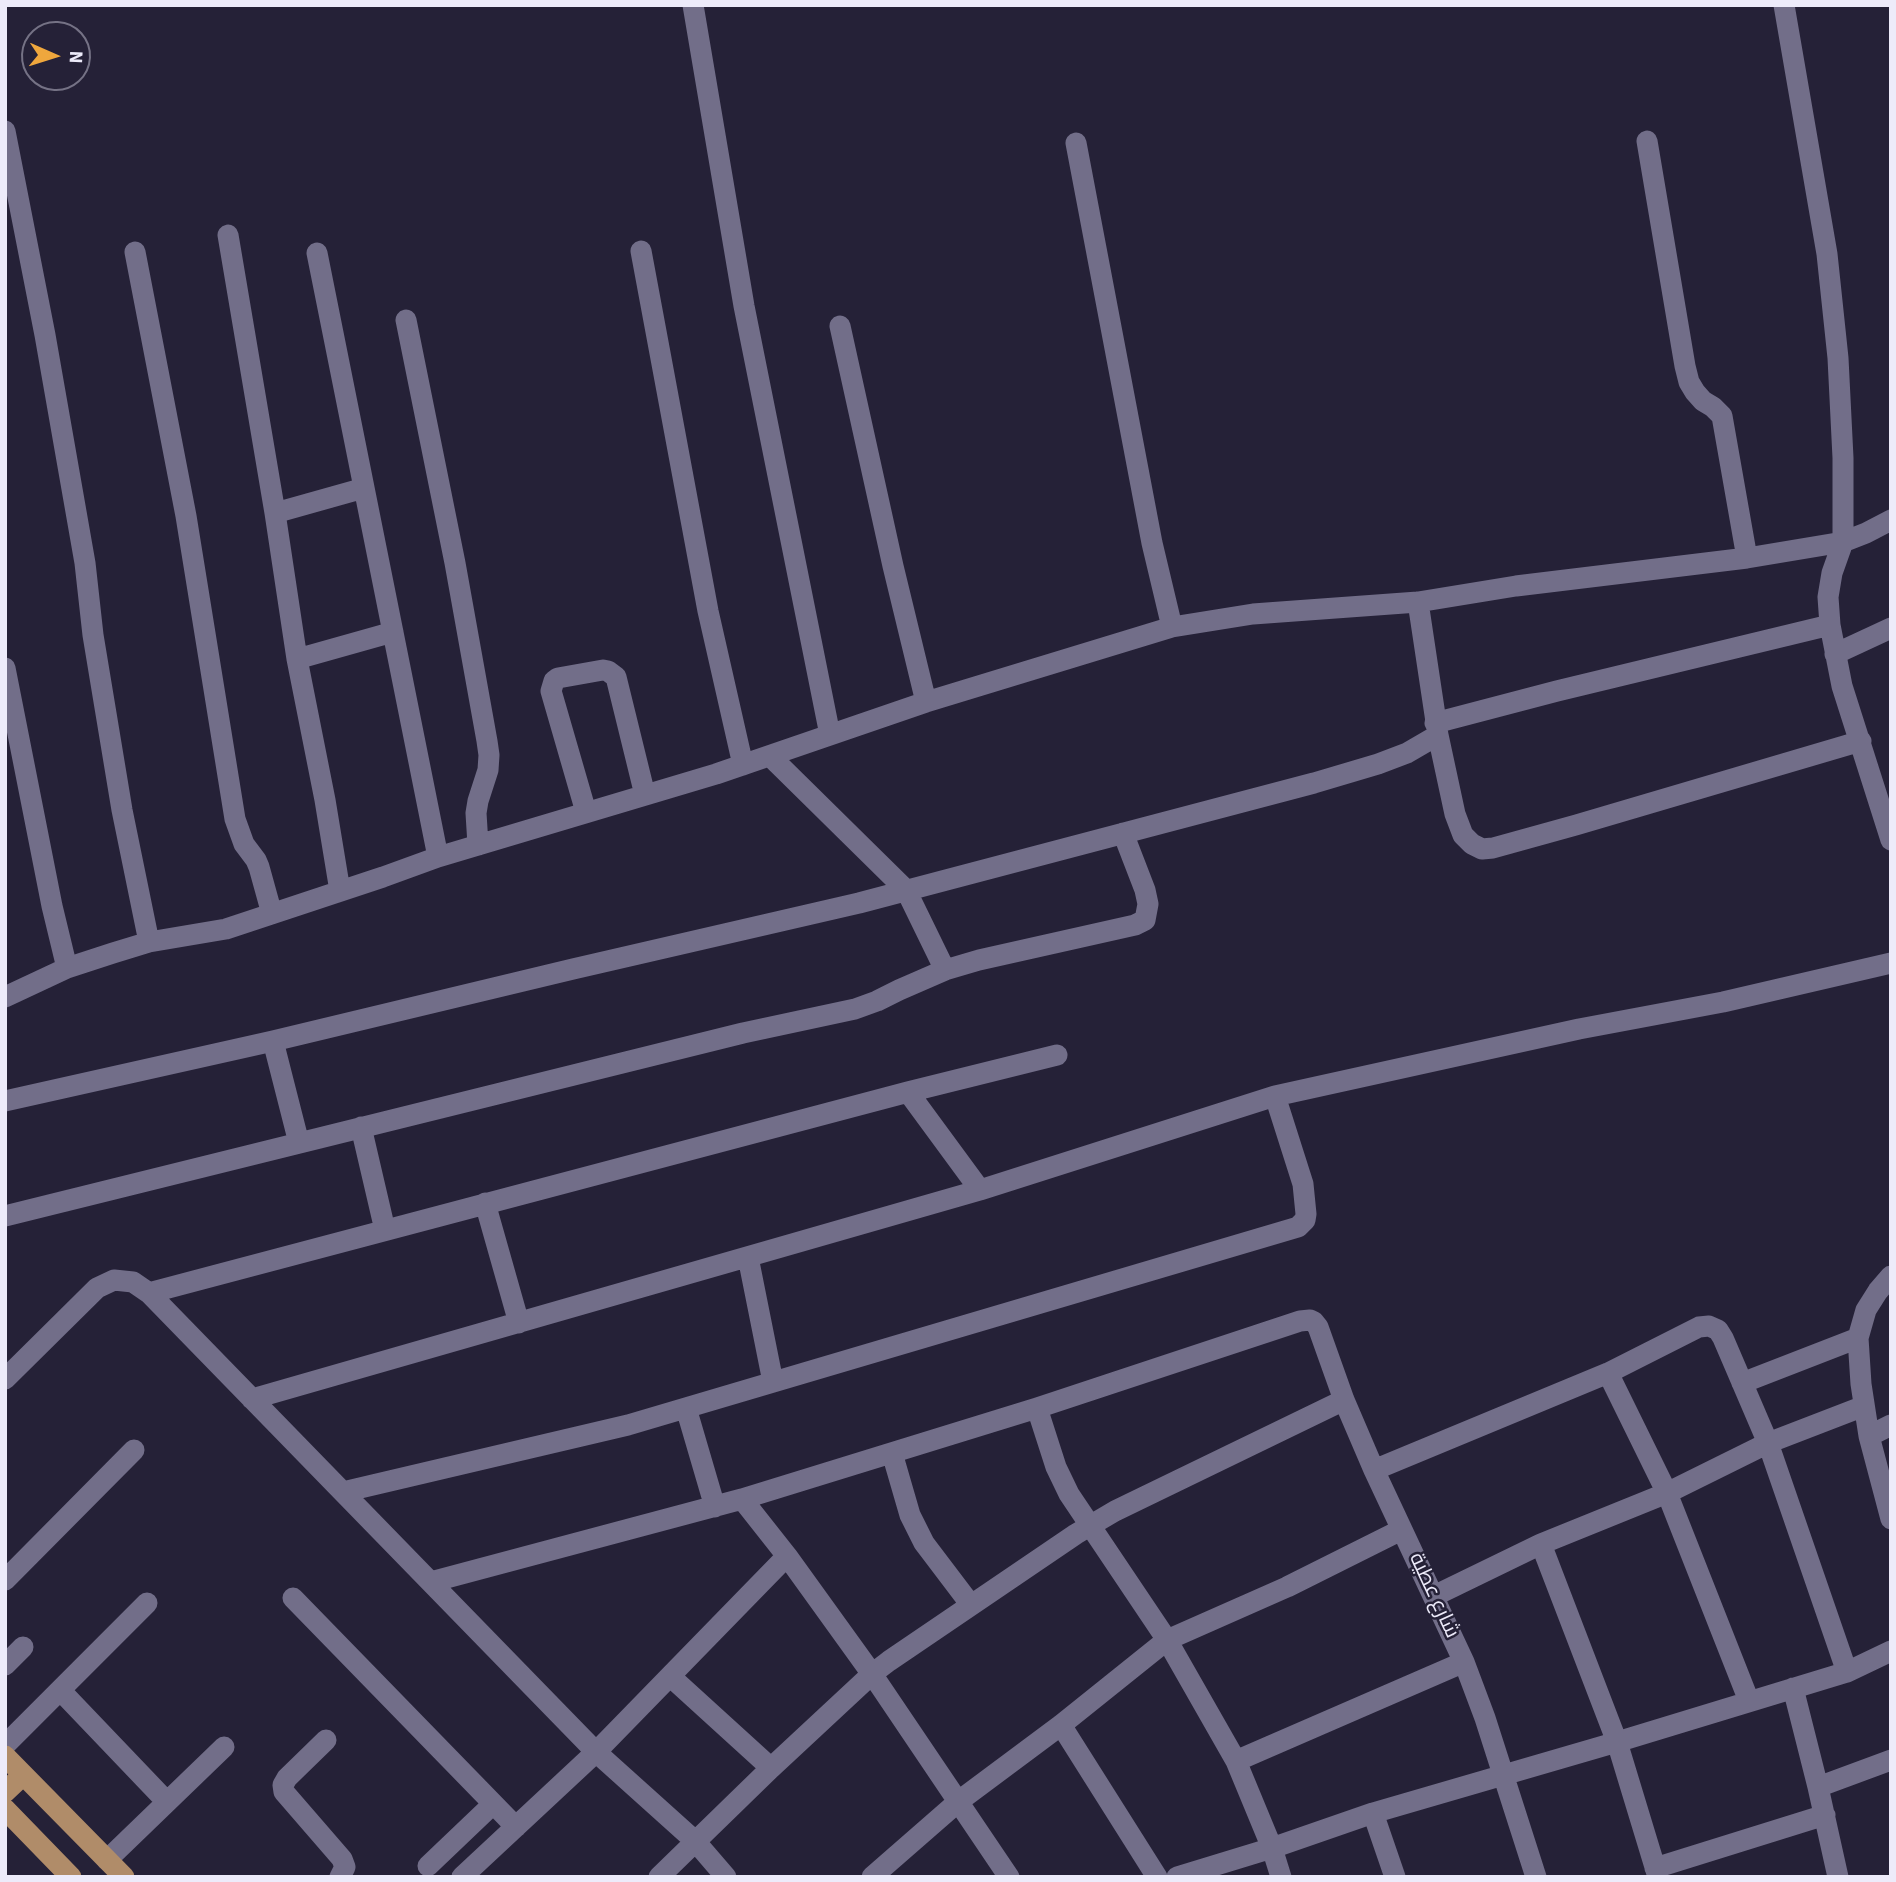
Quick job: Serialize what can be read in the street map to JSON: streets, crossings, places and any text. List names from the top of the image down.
{
  "streets": {
    "street": ["شارع عطية"]
  },
  "north": "right"
}
